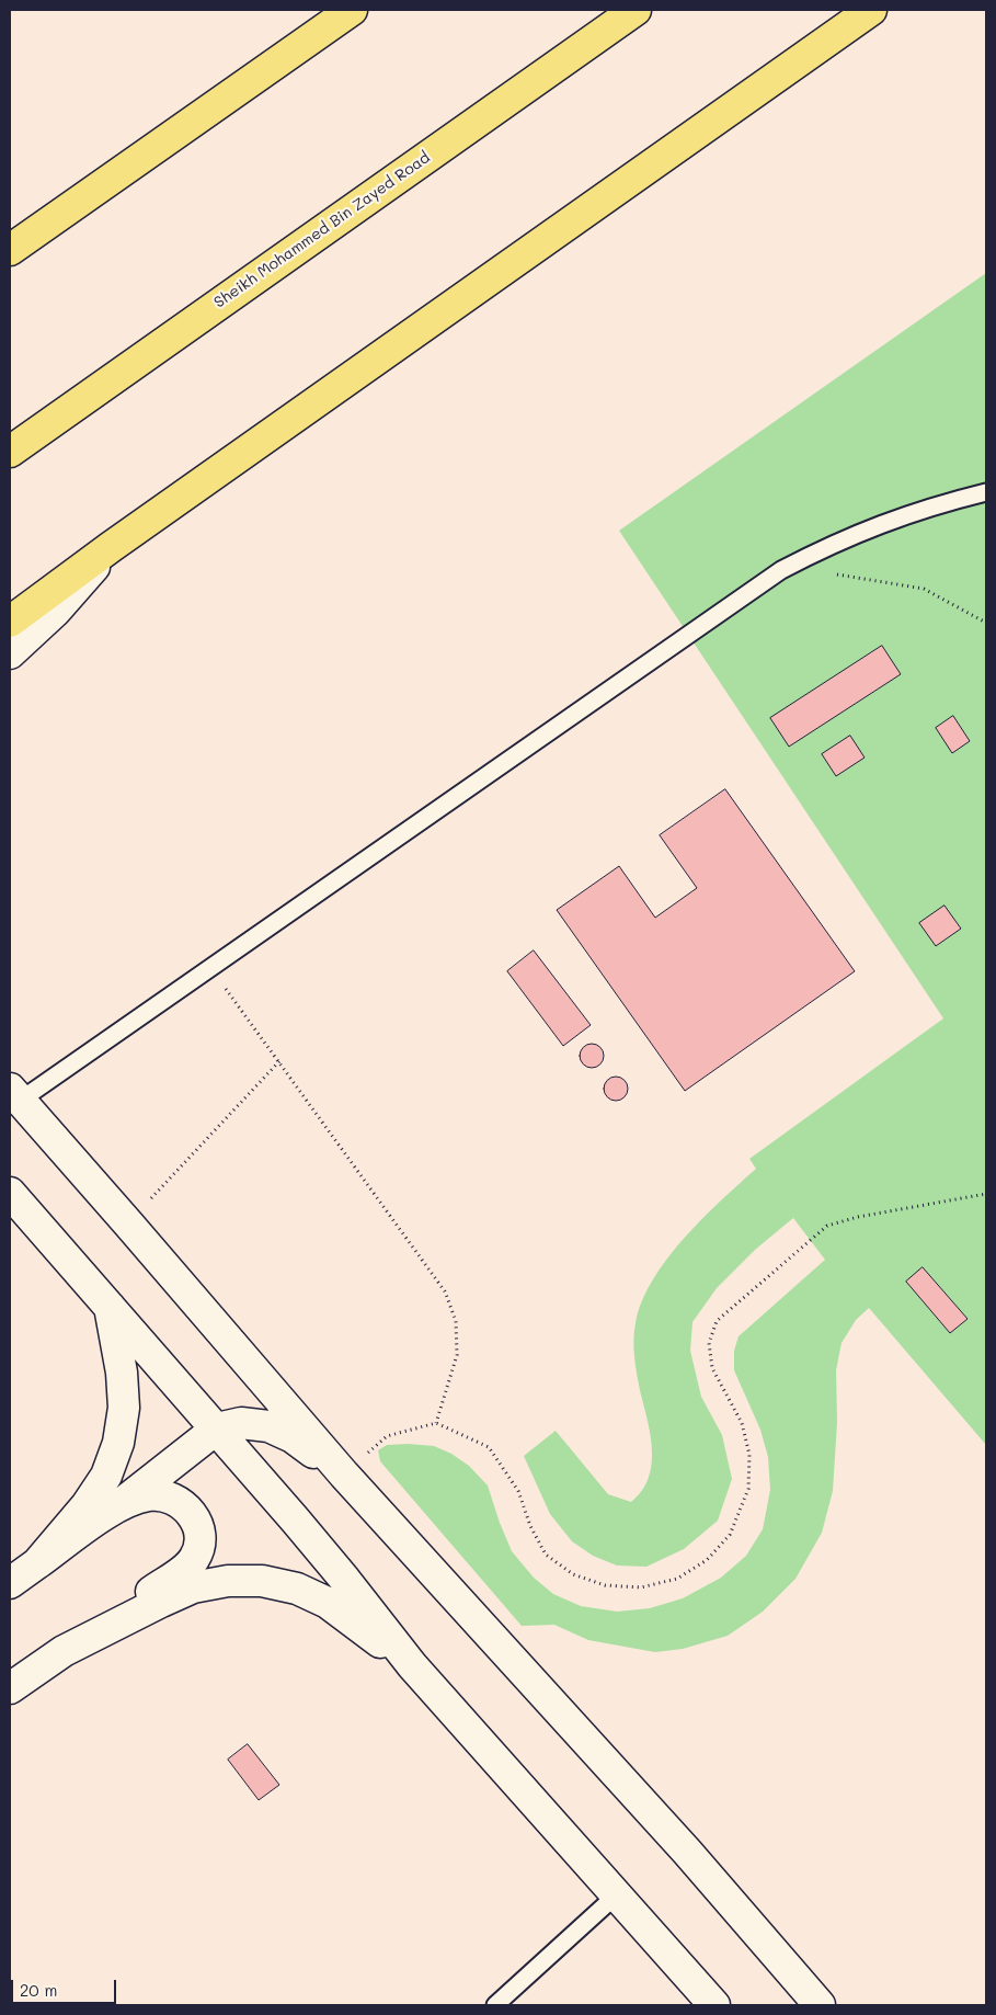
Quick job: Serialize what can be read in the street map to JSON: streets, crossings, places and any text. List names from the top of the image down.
{
  "streets": {
    "highway": ["Sheikh Mohammed Bin Zayed Road"]
  },
  "scale_bar": "20 m"
}
